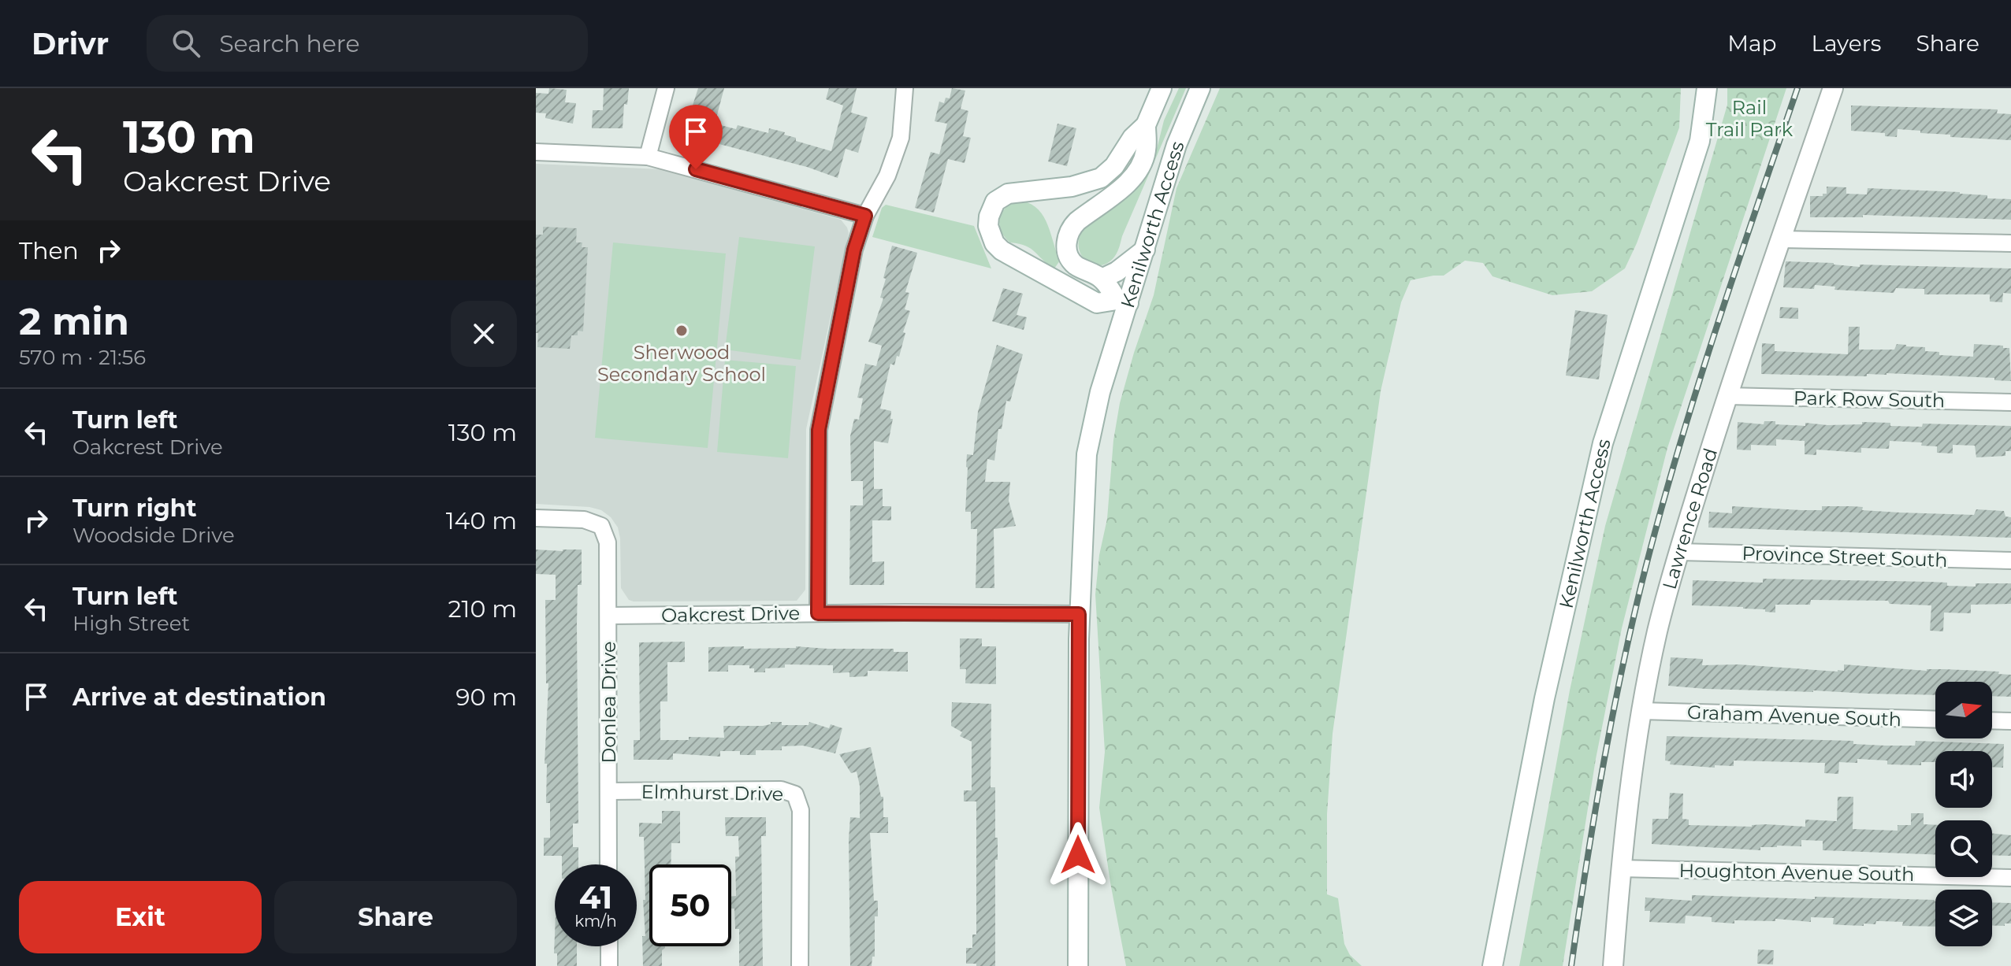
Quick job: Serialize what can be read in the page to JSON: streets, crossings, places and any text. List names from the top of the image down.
{
  "streets": {
    "main road": ["Kenilworth Access", "Lawrence Road"],
    "street": [
      "Park Row South",
      "Province Street South",
      "Oakcrest Drive",
      "Donlea Drive",
      "Graham Avenue South",
      "Elmhurst Drive",
      "Houghton Avenue South"
    ]
  },
  "crossings": [
    ["Kenilworth Access", "Oakcrest Drive"],
    ["Park Row South", "Lawrence Road"],
    ["Lawrence Road", "Province Street South"],
    ["Lawrence Road", "Graham Avenue South"],
    ["Lawrence Road", "Houghton Avenue South"],
    ["Oakcrest Drive", "Donlea Drive"],
    ["Donlea Drive", "Elmhurst Drive"]
  ],
  "parks": ["Rail Trail Park"],
  "places": ["Sherwood Secondary School"],
  "north": "right",
  "page": {
    "header": "Drivr",
    "search": "Search here",
    "nav": ["Map", "Layers", "Share"],
    "turn": ["130 m", "Oakcrest Drive"],
    "then": "Then",
    "heading": ["2 min", "570 m · 21:56"],
    "list": [
      {
        "name": "Turn left",
        "note": "Oakcrest Drive",
        "value": "130 m"
      },
      {
        "name": "Turn right",
        "note": "Woodside Drive",
        "value": "140 m"
      },
      {
        "name": "Turn left",
        "note": "High Street",
        "value": "210 m"
      },
      {
        "name": "Arrive at destination",
        "value": "90 m"
      }
    ],
    "speed": "41 km/h",
    "limit": "50",
    "buttons": ["Exit", "Share"]
  }
}
